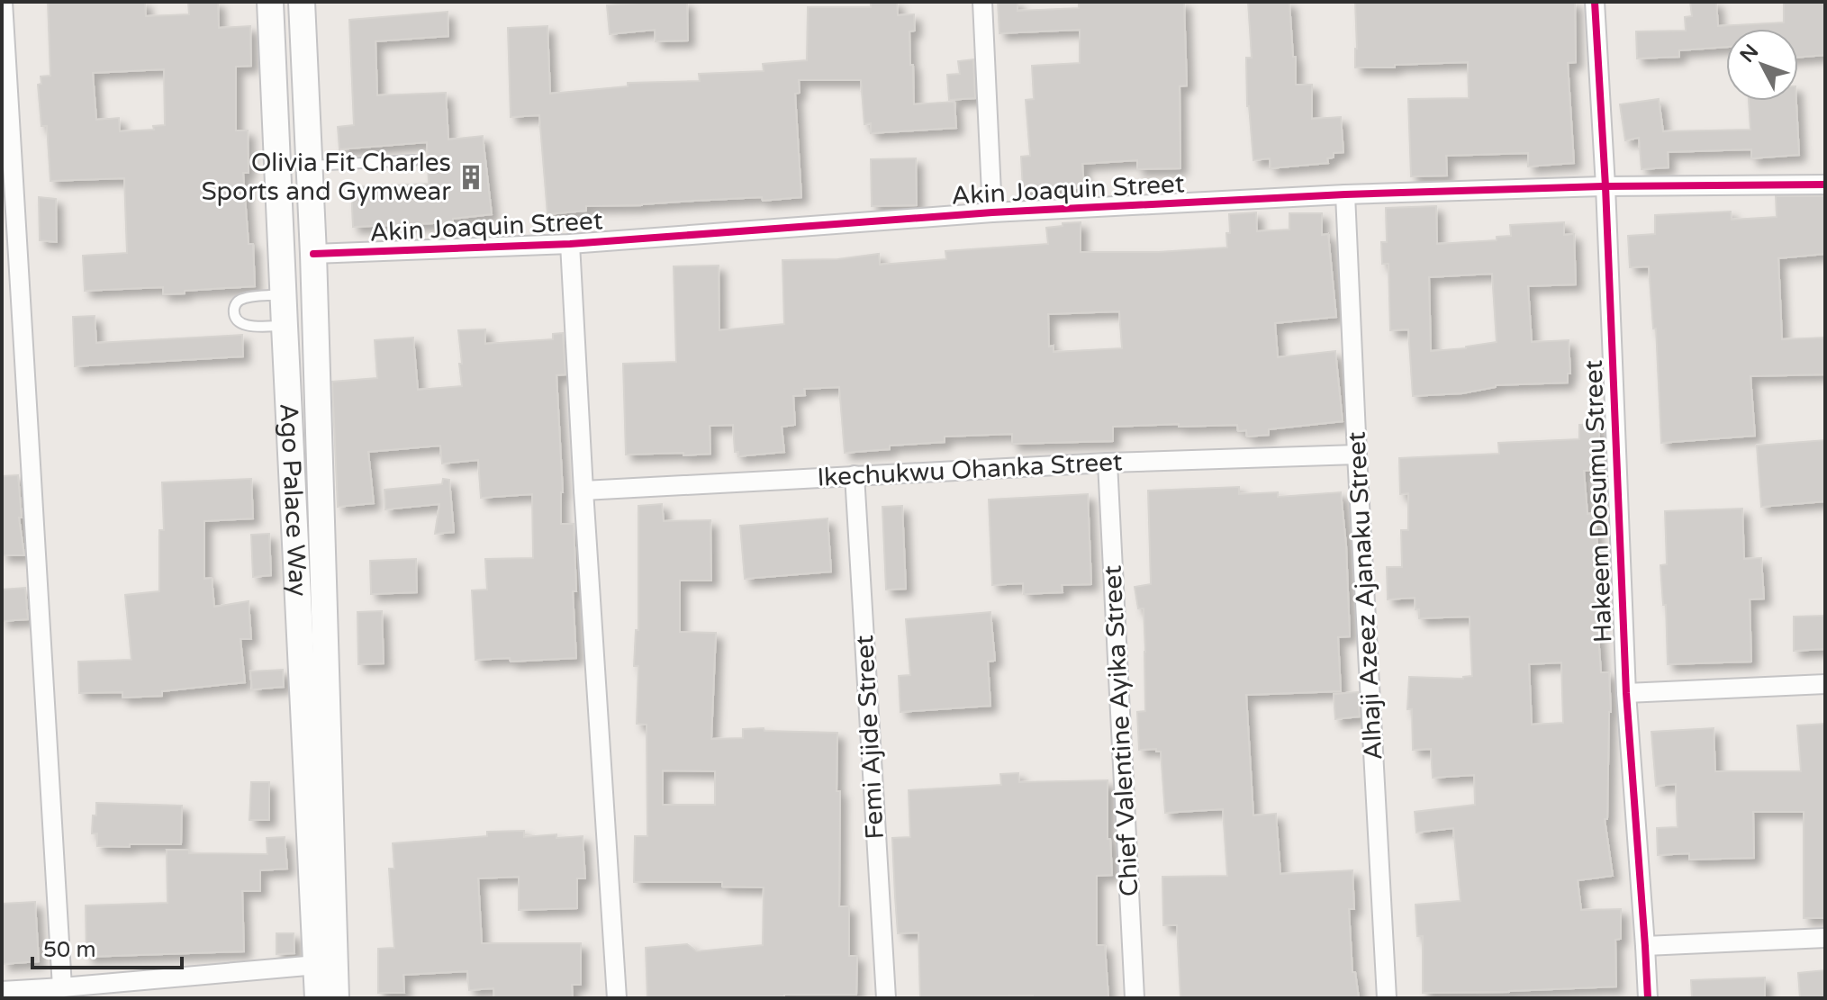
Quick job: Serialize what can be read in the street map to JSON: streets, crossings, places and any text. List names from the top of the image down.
{
  "streets": {
    "main road": ["Ago Palace Way"],
    "street": [
      "Akin Joaquin Street",
      "Ikechukwu Ohanka Street",
      "Hakeem Dosumu Street",
      "Alhaji Azeez Ajanaku Street",
      "Chief Valentine Ayika Street",
      "Femi Ajide Street"
    ]
  },
  "crossings": [
    ["Akin Joaquin Street", "Ago Palace Way"],
    ["Akin Joaquin Street", "Hakeem Dosumu Street"],
    ["Akin Joaquin Street", "Alhaji Azeez Ajanaku Street"],
    ["Ikechukwu Ohanka Street", "Alhaji Azeez Ajanaku Street"],
    ["Ikechukwu Ohanka Street", "Chief Valentine Ayika Street"],
    ["Ikechukwu Ohanka Street", "Femi Ajide Street"]
  ],
  "places": {
    "building": ["Olivia Fit Charles Sports and Gymwear"]
  },
  "scale_bar": "50 m",
  "north": "top left"
}
